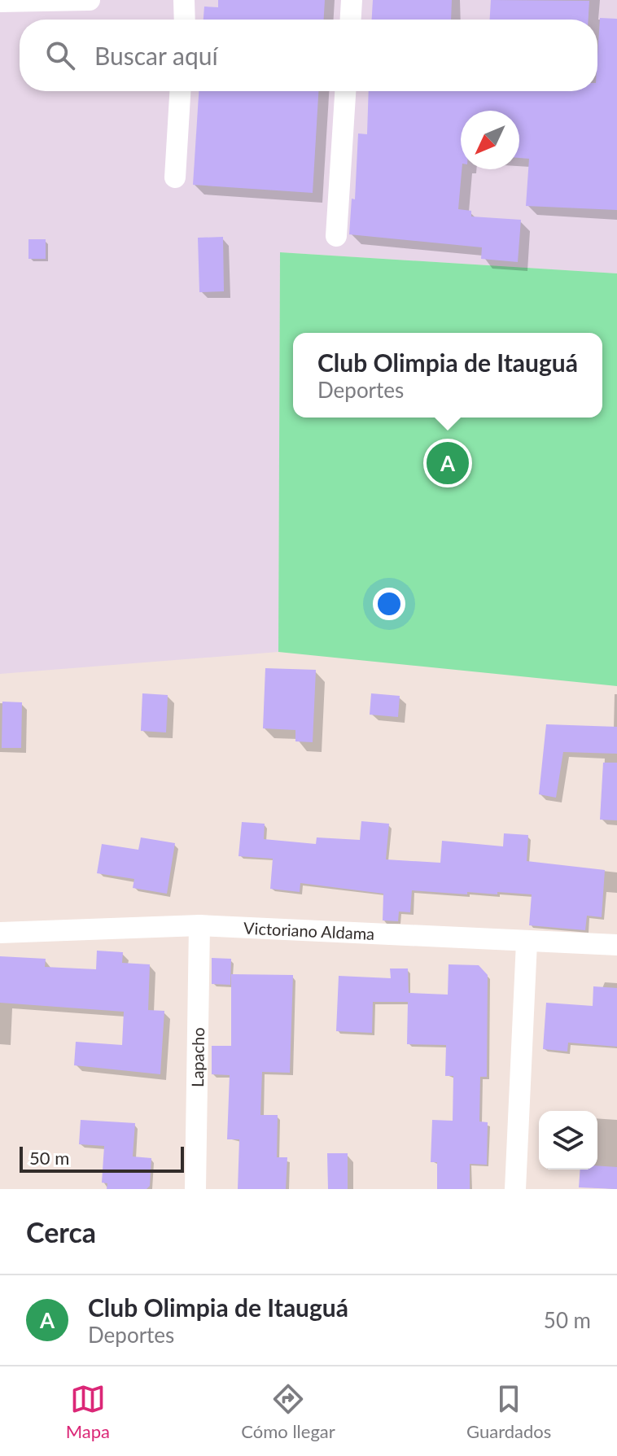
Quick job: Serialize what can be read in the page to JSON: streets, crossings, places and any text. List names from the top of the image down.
{
  "streets": {
    "street": ["Victoriano Aldama", "Lapacho"]
  },
  "crossings": [
    ["Victoriano Aldama", "Lapacho"]
  ],
  "scale_bar": "50 m",
  "north": "bottom left",
  "page": {
    "search": "Buscar aquí",
    "popup": ["Club Olimpia de Itauguá", "Deportes"],
    "pins": "A",
    "scale": "50 m",
    "heading": "Cerca",
    "list": [
      {
        "mark": "A",
        "name": "Club Olimpia de Itauguá",
        "note": "Deportes",
        "value": "50 m"
      }
    ],
    "nav": ["Mapa", "Cómo llegar", "Guardados"]
  }
}
